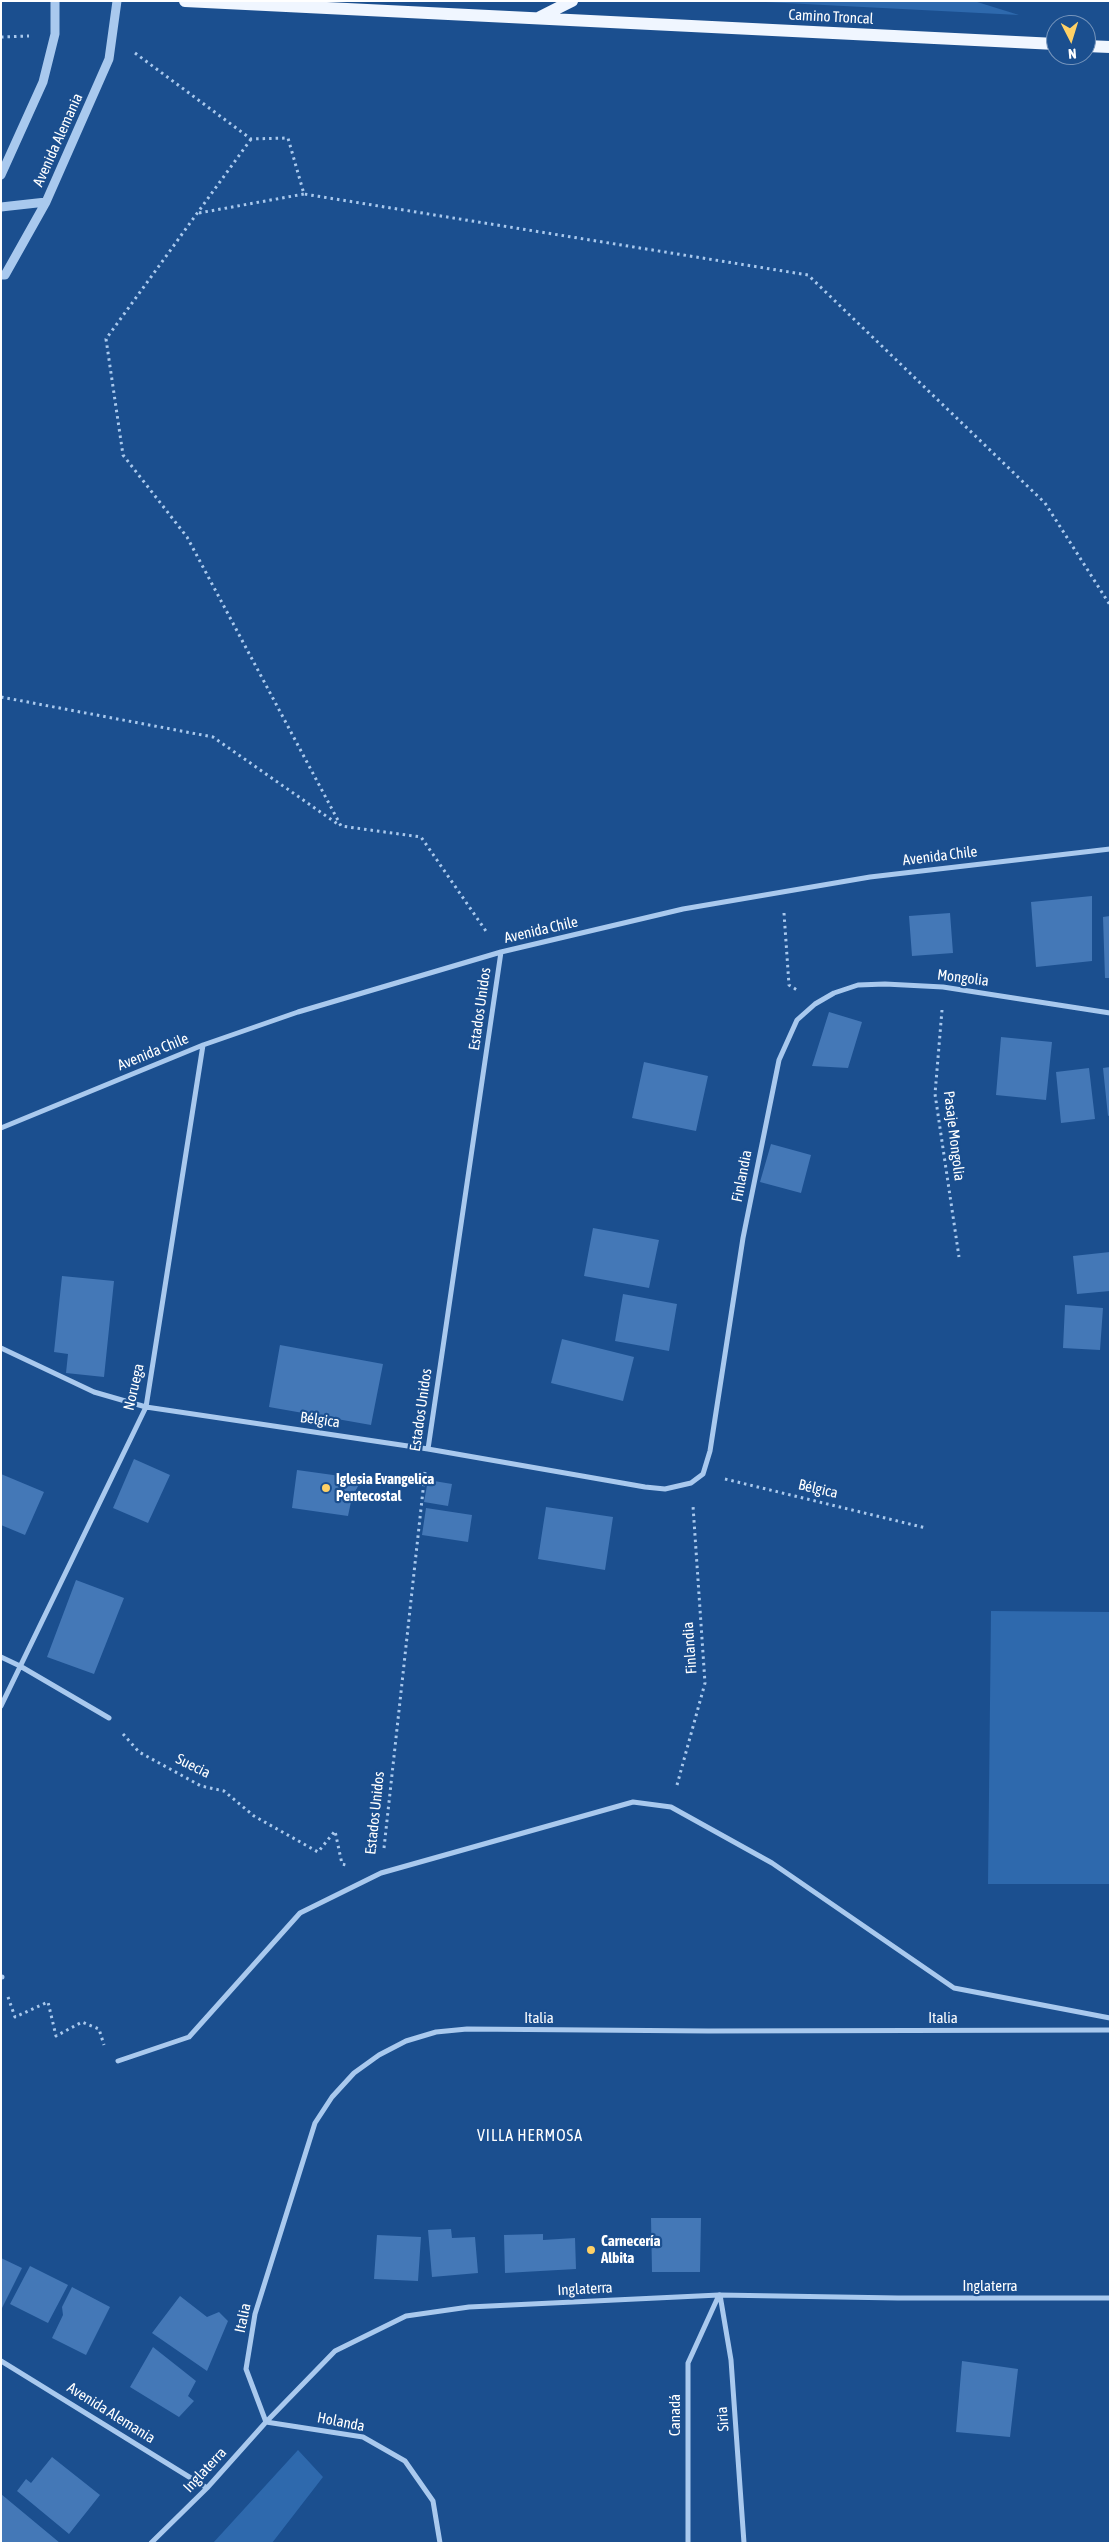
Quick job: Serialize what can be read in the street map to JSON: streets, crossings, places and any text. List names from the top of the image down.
{
  "streets": {
    "main road": ["Camino Troncal"],
    "street": [
      "Avenida Alemania",
      "Avenida Chile",
      "Mongolia",
      "Estados Unidos",
      "Finlandia",
      "Noruega",
      "Bélgica",
      "Italia",
      "Inglaterra",
      "Canadá",
      "Siria",
      "Holanda"
    ],
    "path": ["Pasaje Mongolia", "Suecia"]
  },
  "crossings": [
    ["Avenida Alemania", "Inglaterra"],
    ["Avenida Chile", "Estados Unidos"],
    ["Avenida Chile", "Noruega"],
    ["Mongolia", "Pasaje Mongolia"],
    ["Mongolia", "Finlandia"],
    ["Estados Unidos", "Bélgica"],
    ["Estados Unidos", "Suecia"],
    ["Finlandia", "Bélgica"],
    ["Noruega", "Bélgica"],
    ["Italia", "Inglaterra"],
    ["Italia", "Holanda"],
    ["Inglaterra", "Canadá"],
    ["Inglaterra", "Siria"],
    ["Inglaterra", "Holanda"],
    ["Canadá", "Siria"]
  ],
  "districts": ["VILLA HERMOSA"],
  "places": ["Iglesia Evangelica Pentecostal", "Carnecería Albita"],
  "north": "bottom"
}
